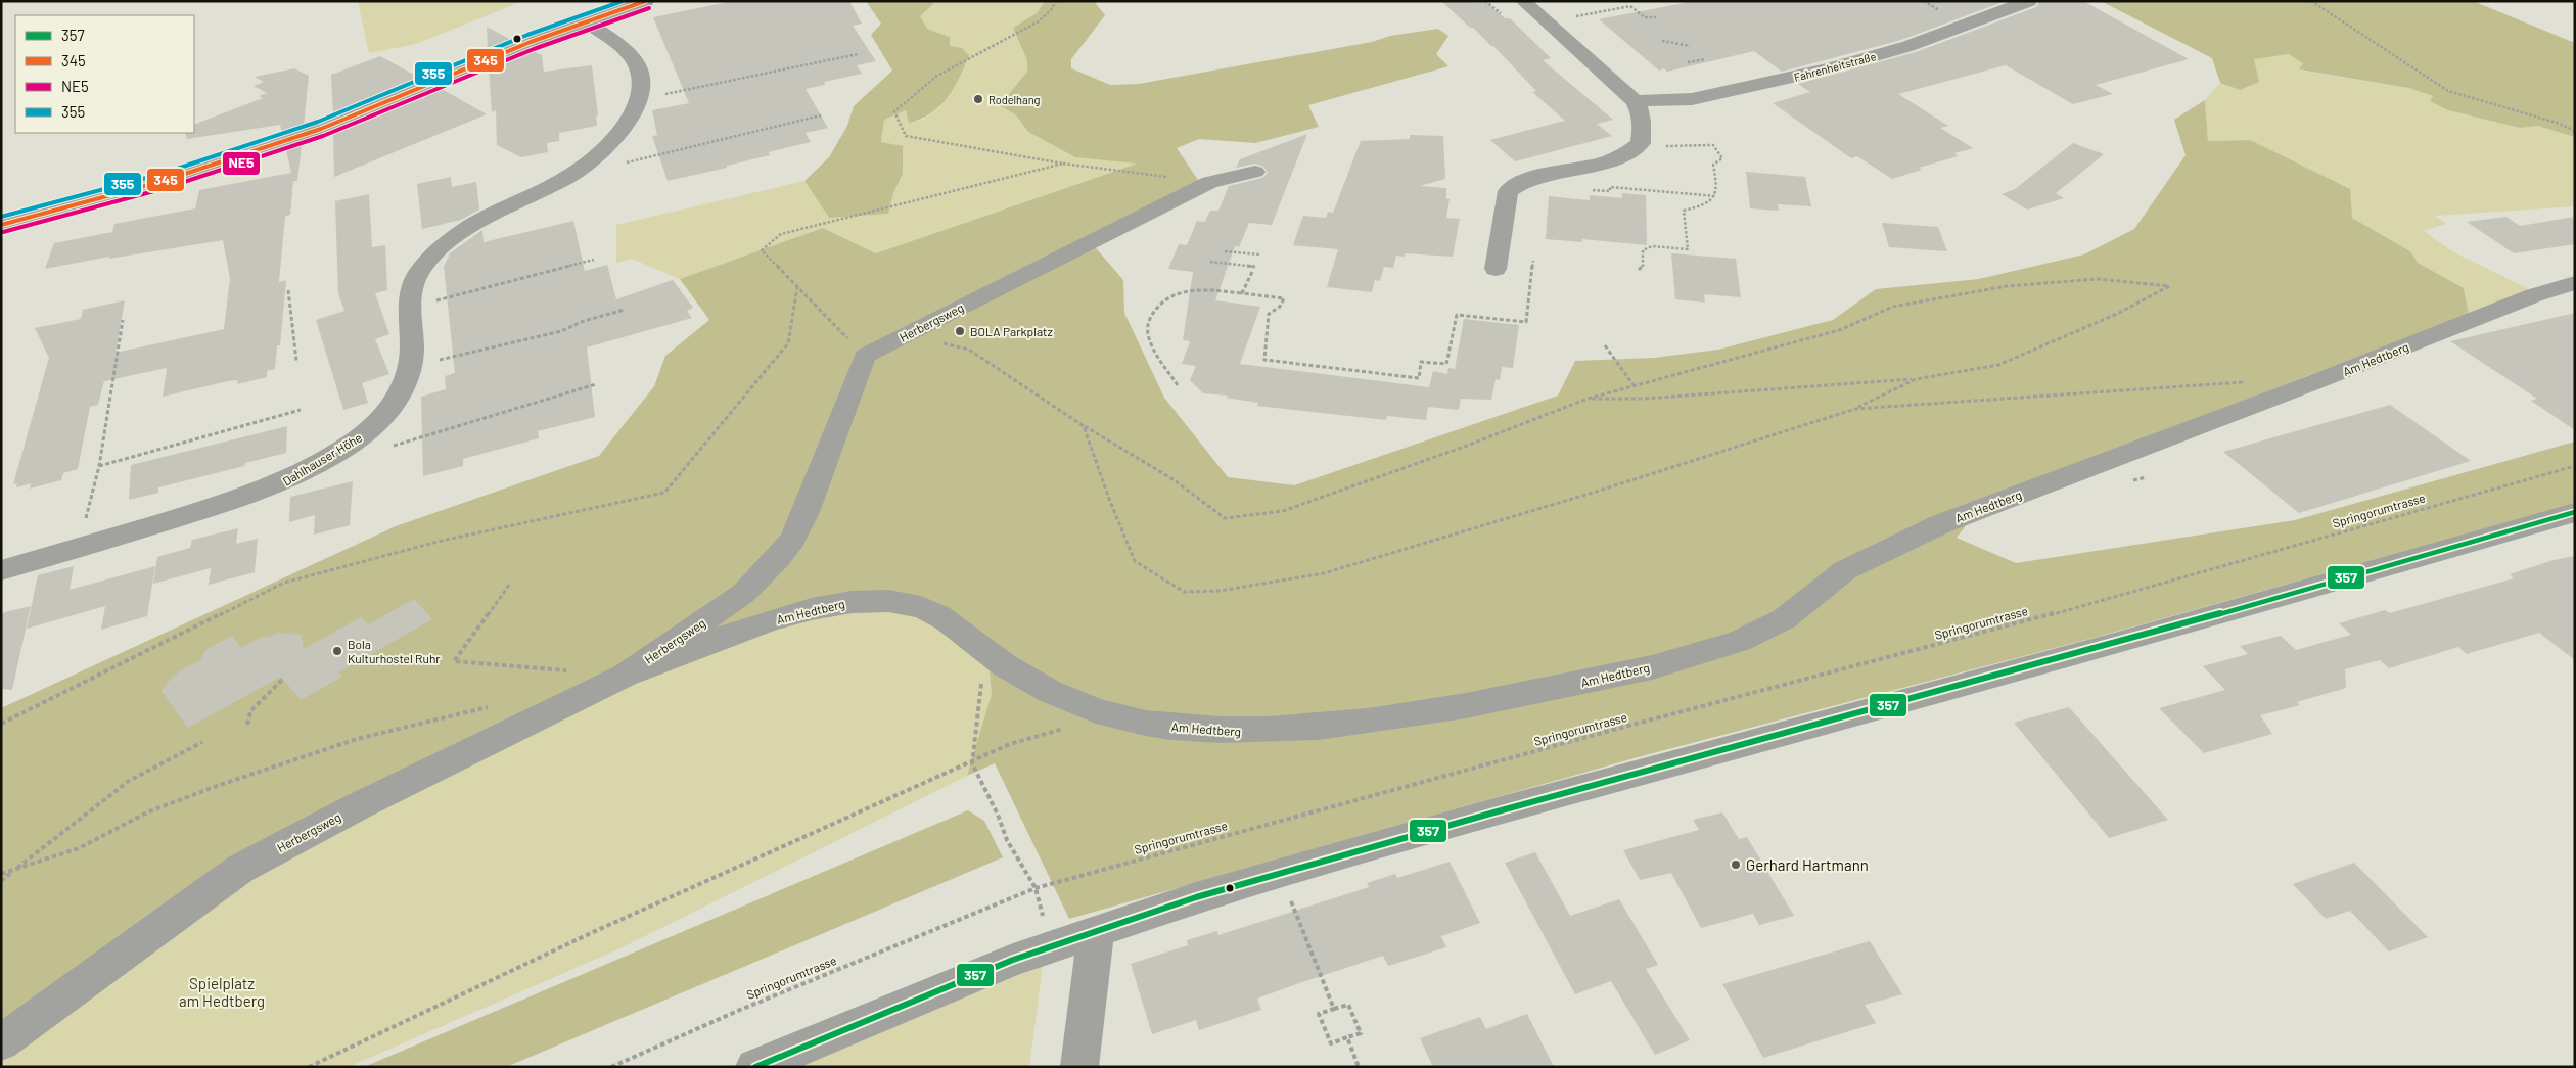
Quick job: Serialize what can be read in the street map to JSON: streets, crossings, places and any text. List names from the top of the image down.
{
  "streets": {
    "street": [
      "Fahrenheitstraße",
      "Herbergsweg",
      "Am Hedtberg",
      "Dahlhauser Höhe"
    ],
    "path": ["Springorumtrasse"]
  },
  "crossings": [
    ["Herbergsweg", "Am Hedtberg"]
  ],
  "parks": ["Spielplatz am Hedtberg"],
  "places": [
    "Rodelhang",
    "BOLA Parkplatz",
    "Bola Kulturhostel Ruhr",
    "Gerhard Hartmann"
  ],
  "lines": [
    "transit line 345",
    "transit line 355",
    "transit line NE5",
    "transit line 357"
  ],
  "legend": [
    "357",
    "345",
    "NE5",
    "355"
  ]
}
